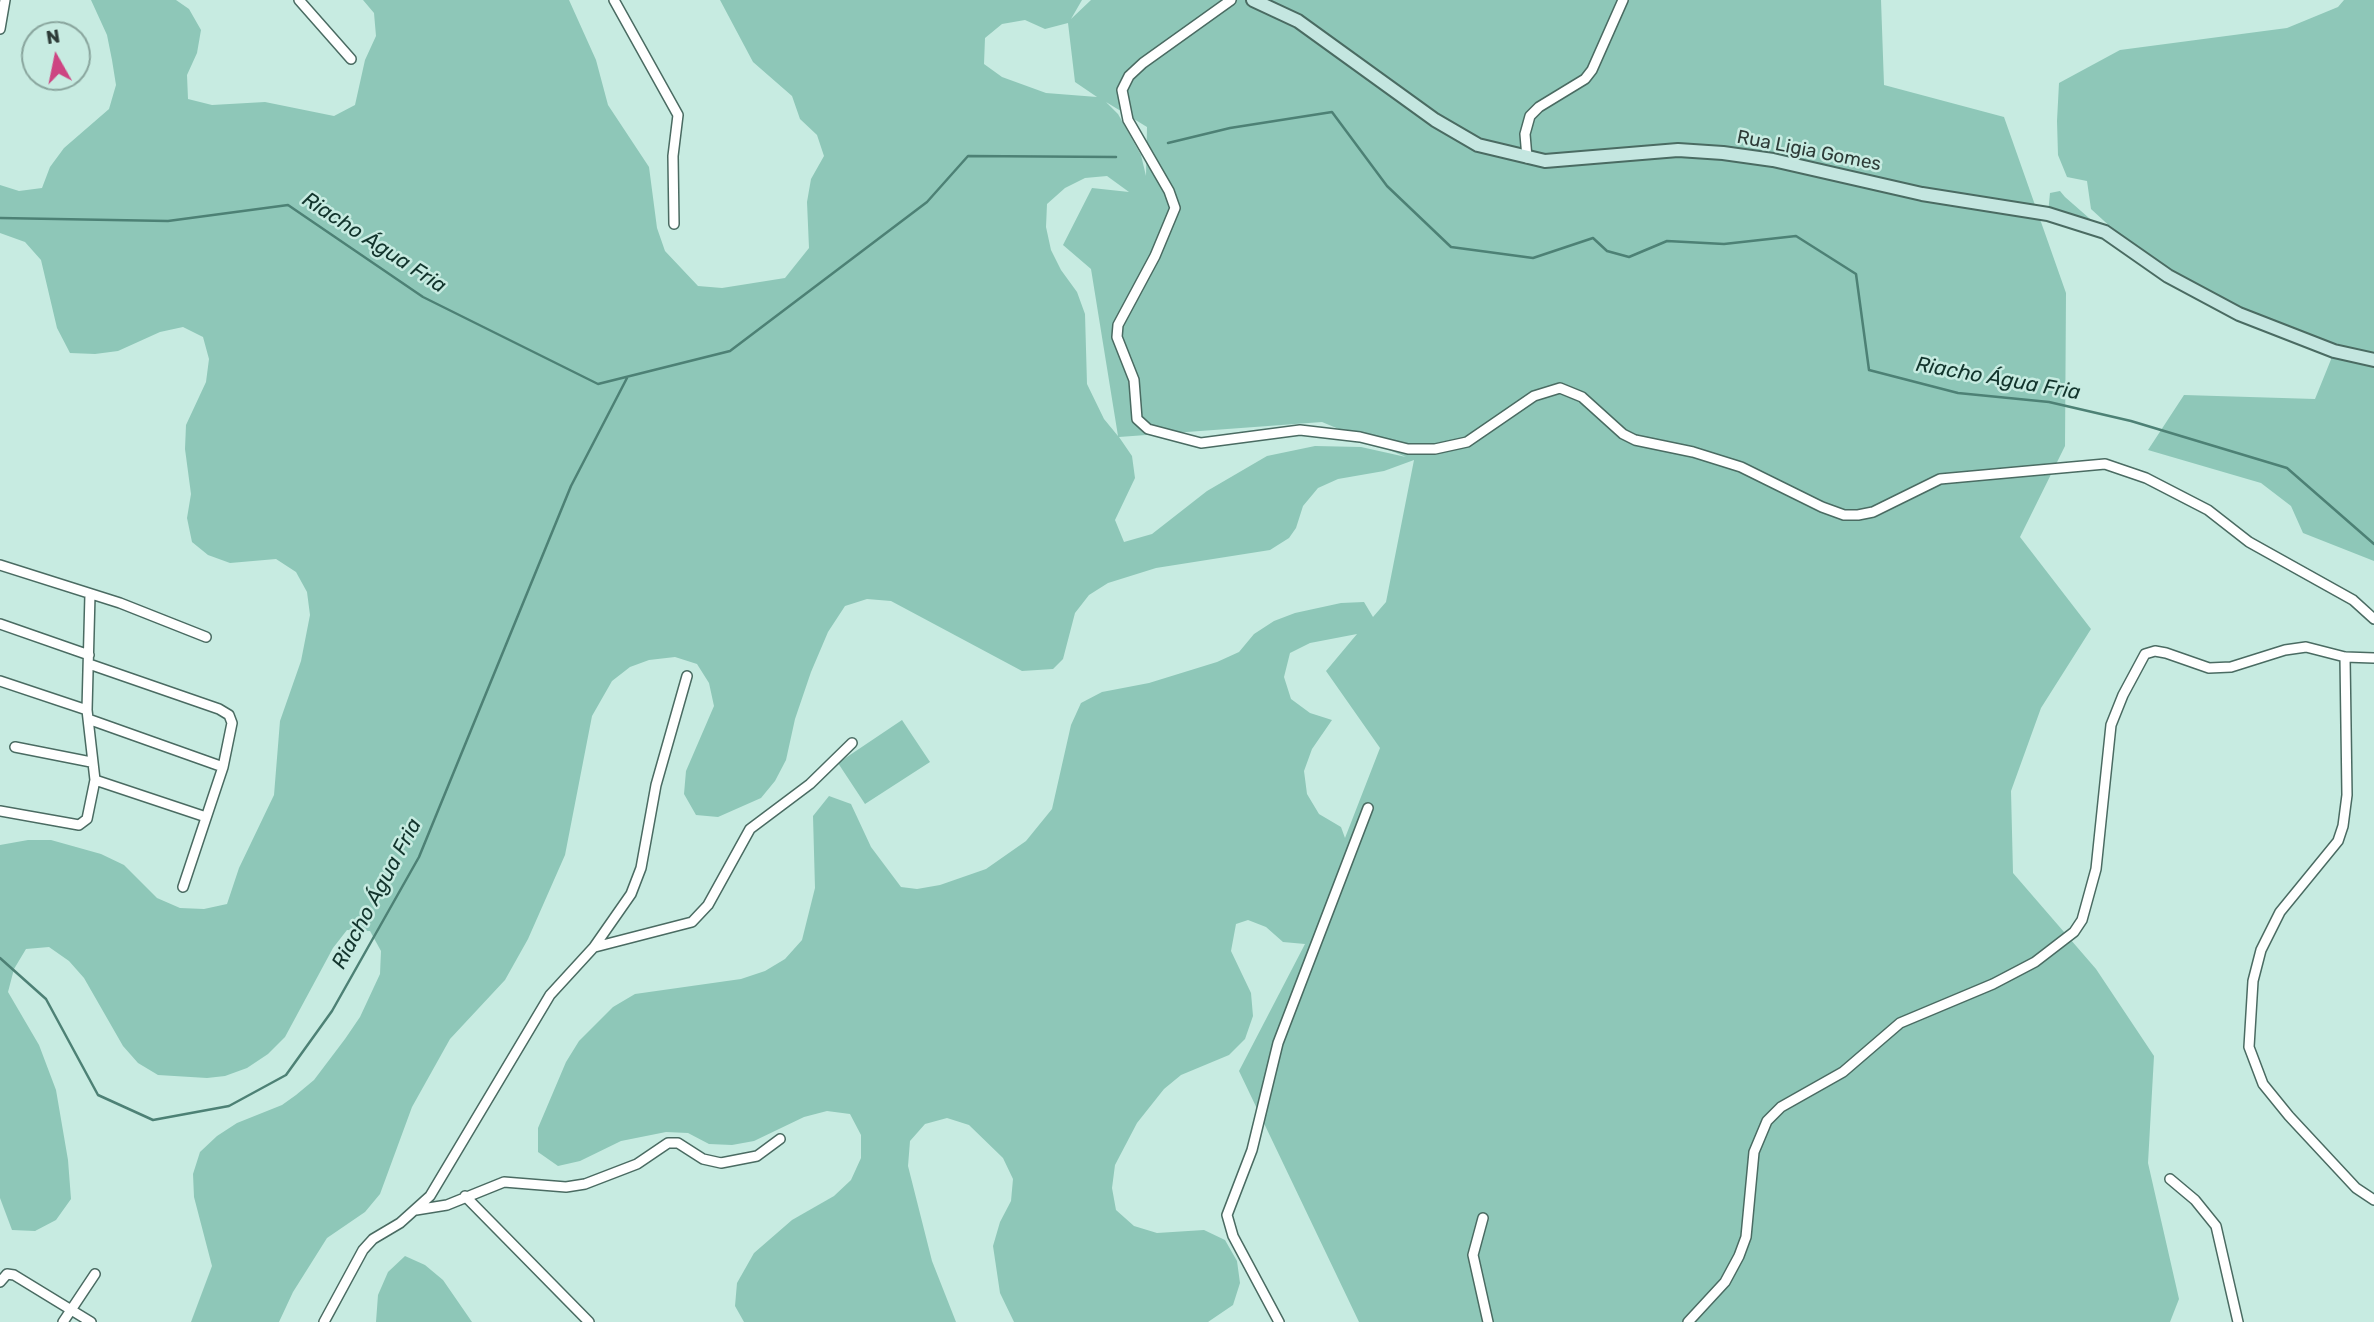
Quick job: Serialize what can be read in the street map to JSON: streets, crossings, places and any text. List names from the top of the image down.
{
  "streets": {
    "street": ["Rua Ligia Gomes"]
  },
  "water": ["Riacho Água Fria"],
  "north": "top"
}
